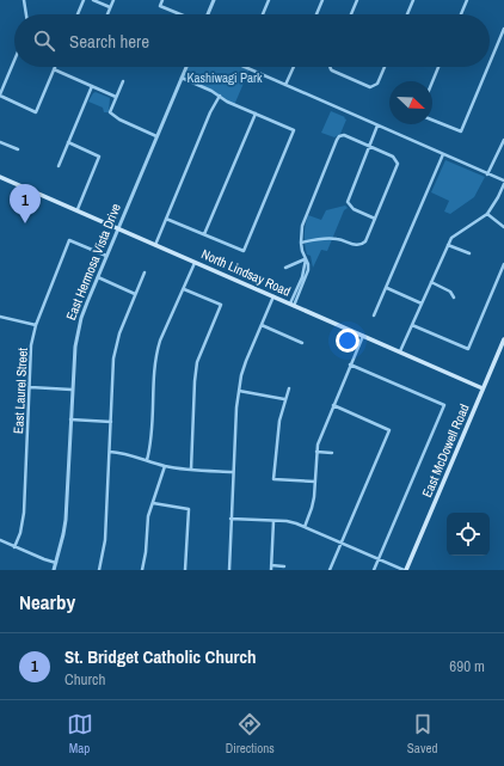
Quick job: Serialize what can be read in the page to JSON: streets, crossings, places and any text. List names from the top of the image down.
{
  "streets": {
    "main road": ["North Lindsay Road", "East McDowell Road"],
    "street": ["East Hermosa Vista Drive", "East Laurel Street"]
  },
  "crossings": [
    ["East Hermosa Vista Drive", "North Lindsay Road"],
    ["East Hermosa Vista Drive", "East Laurel Street"],
    ["North Lindsay Road", "East McDowell Road"]
  ],
  "parks": ["Kashiwagi Park"],
  "north": "bottom right",
  "page": {
    "search": "Search here",
    "pins": "1",
    "heading": "Nearby",
    "list": [
      {
        "mark": "1",
        "name": "St. Bridget Catholic Church",
        "note": "Church",
        "value": "690 m"
      }
    ],
    "nav": ["Map", "Directions", "Saved"]
  }
}
